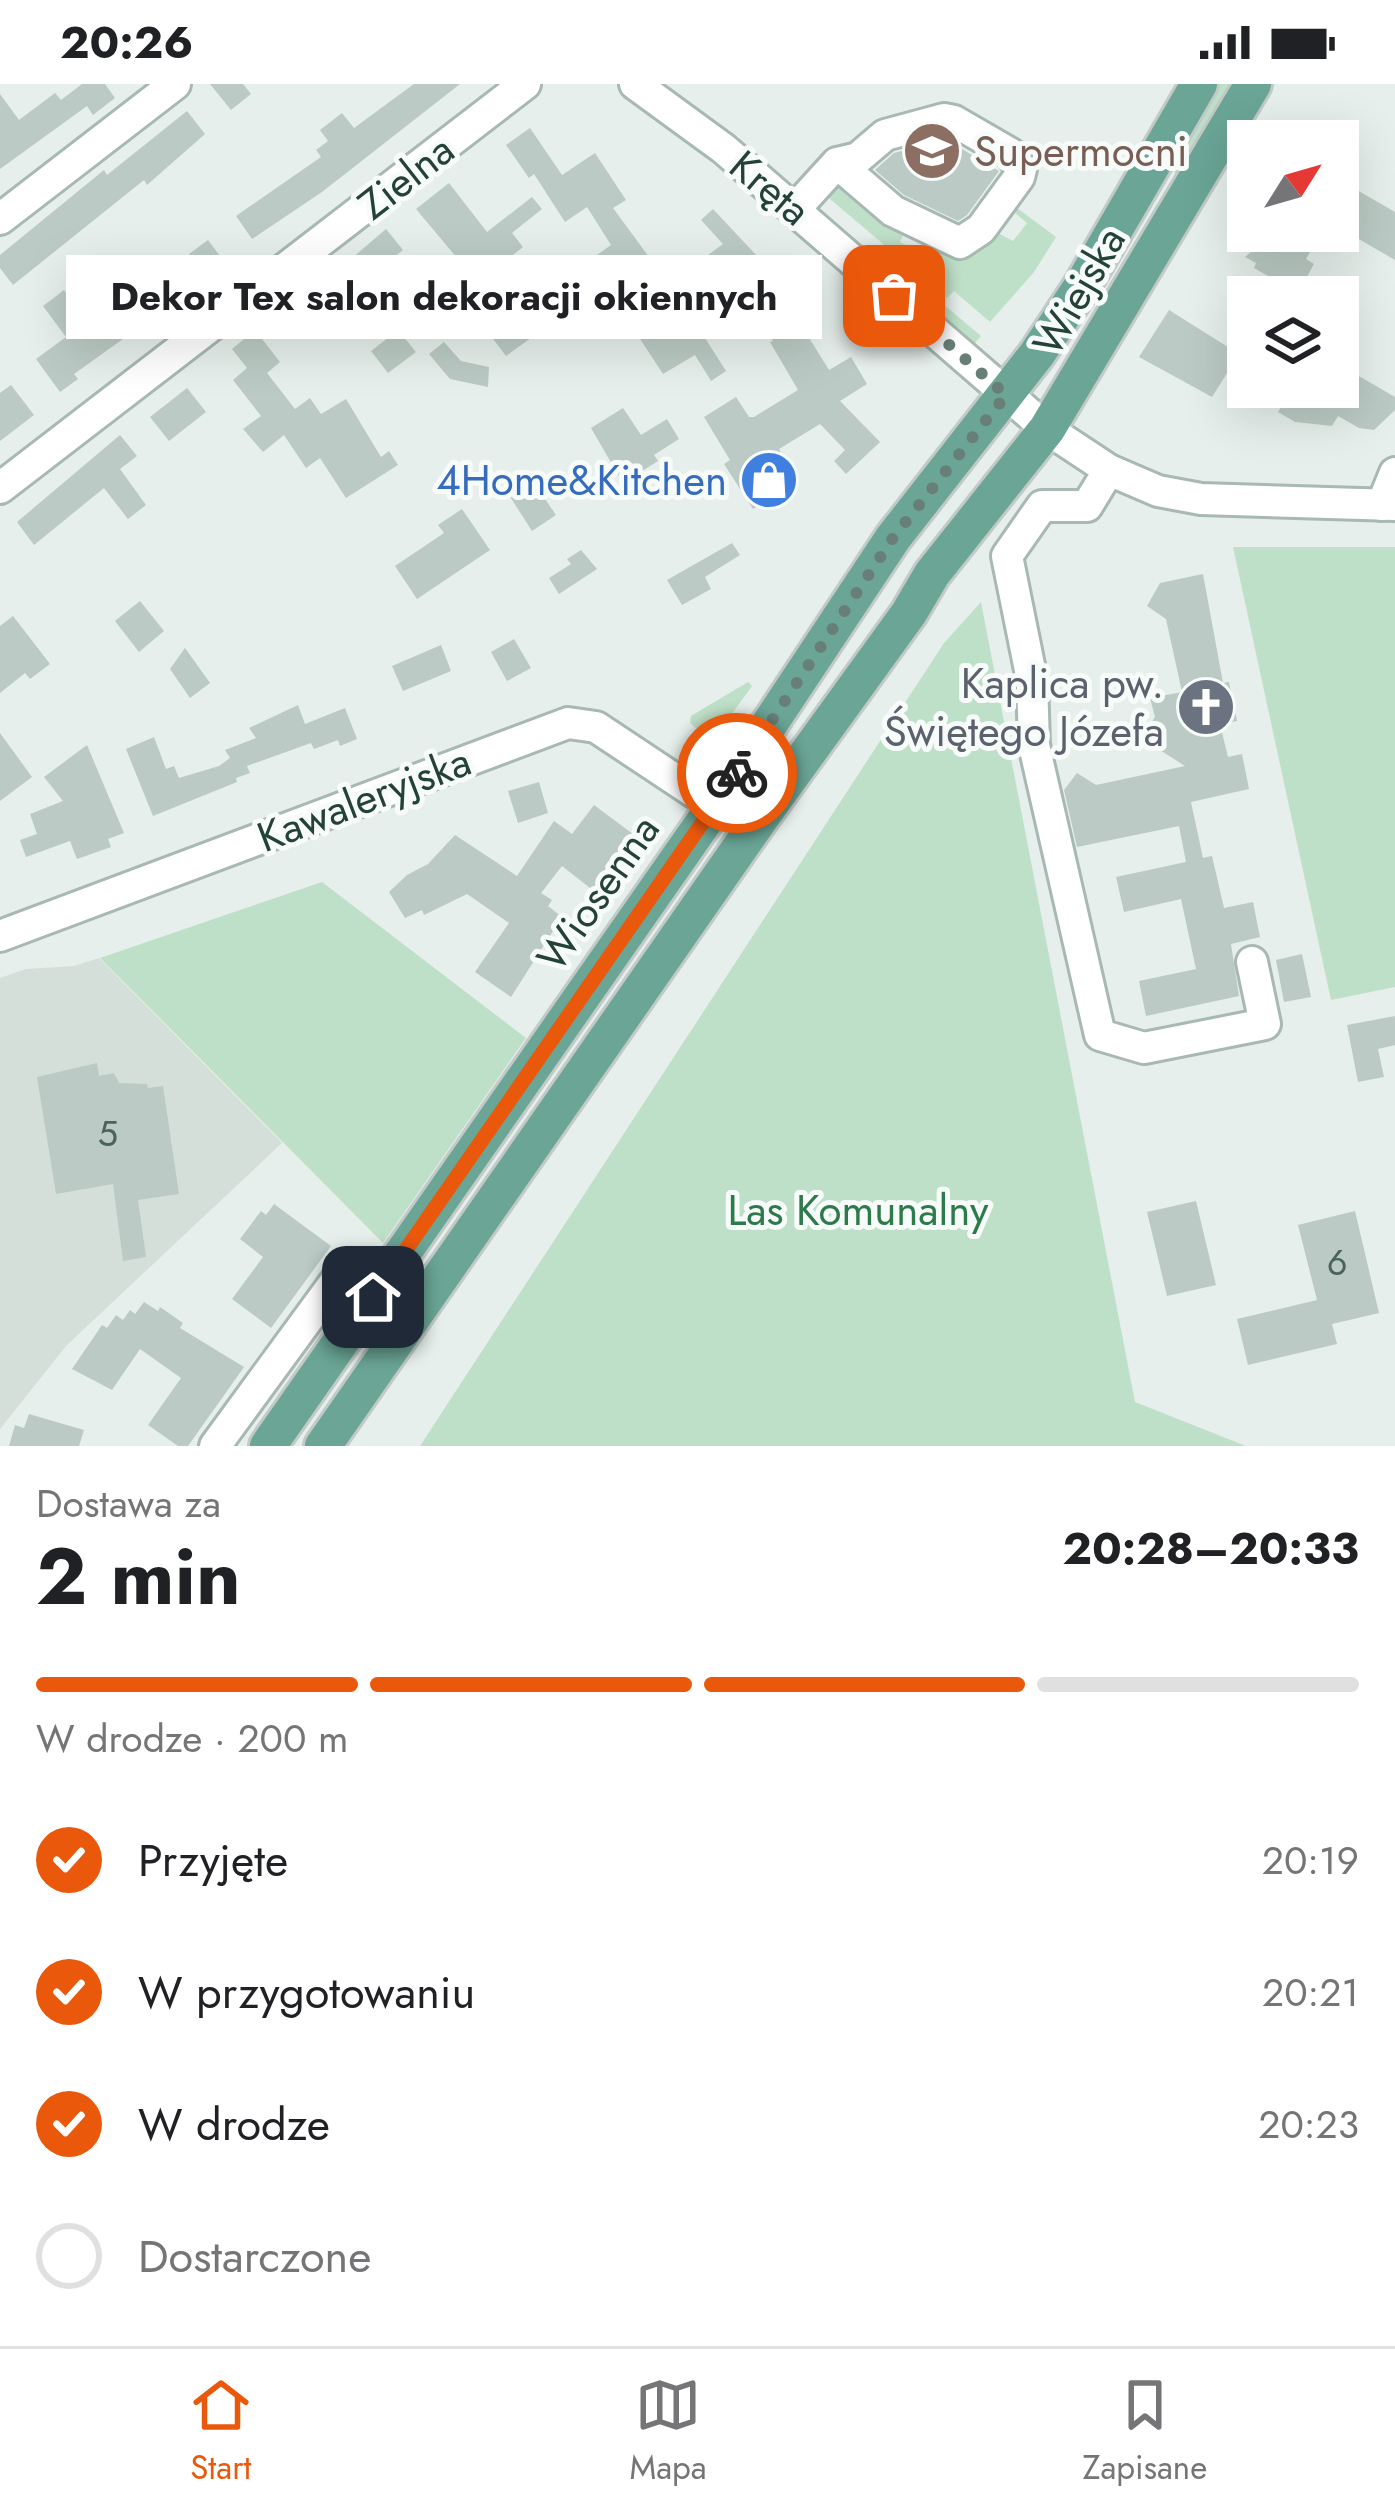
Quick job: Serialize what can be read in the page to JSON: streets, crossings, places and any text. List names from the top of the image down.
{
  "streets": {
    "main road": ["Wiejska", "Wiosenna"],
    "street": ["Zielna", "Kręta", "Kawaleryjska"]
  },
  "crossings": [
    ["Kręta", "Wiejska"],
    ["Kręta", "Wiosenna"],
    ["Wiejska", "Wiosenna"],
    ["Kawaleryjska", "Wiosenna"]
  ],
  "parks": ["Las Komunalny"],
  "places": {
    "school or university": ["Supermocni"],
    "other": ["Dekor Tex salon dekoracji okiennych"],
    "shop": ["4Home&Kitchen"],
    "church": ["Kaplica pw. Świętego Józefa"]
  },
  "house_numbers": ["5", "6"],
  "north": "top right",
  "page": {
    "status": "20:26",
    "bubble": "Dekor Tex salon dekoracji okiennych",
    "heading": ["2 min", "Dostawa za", "20:28–20:33"],
    "bar": "W drodze · 200 m",
    "list": [
      ["Przyjęte", "20:19"],
      ["W przygotowaniu", "20:21"],
      ["W drodze", "20:23"],
      "Dostarczone"
    ],
    "tabs": ["Start", "Mapa", "Zapisane"]
  }
}
